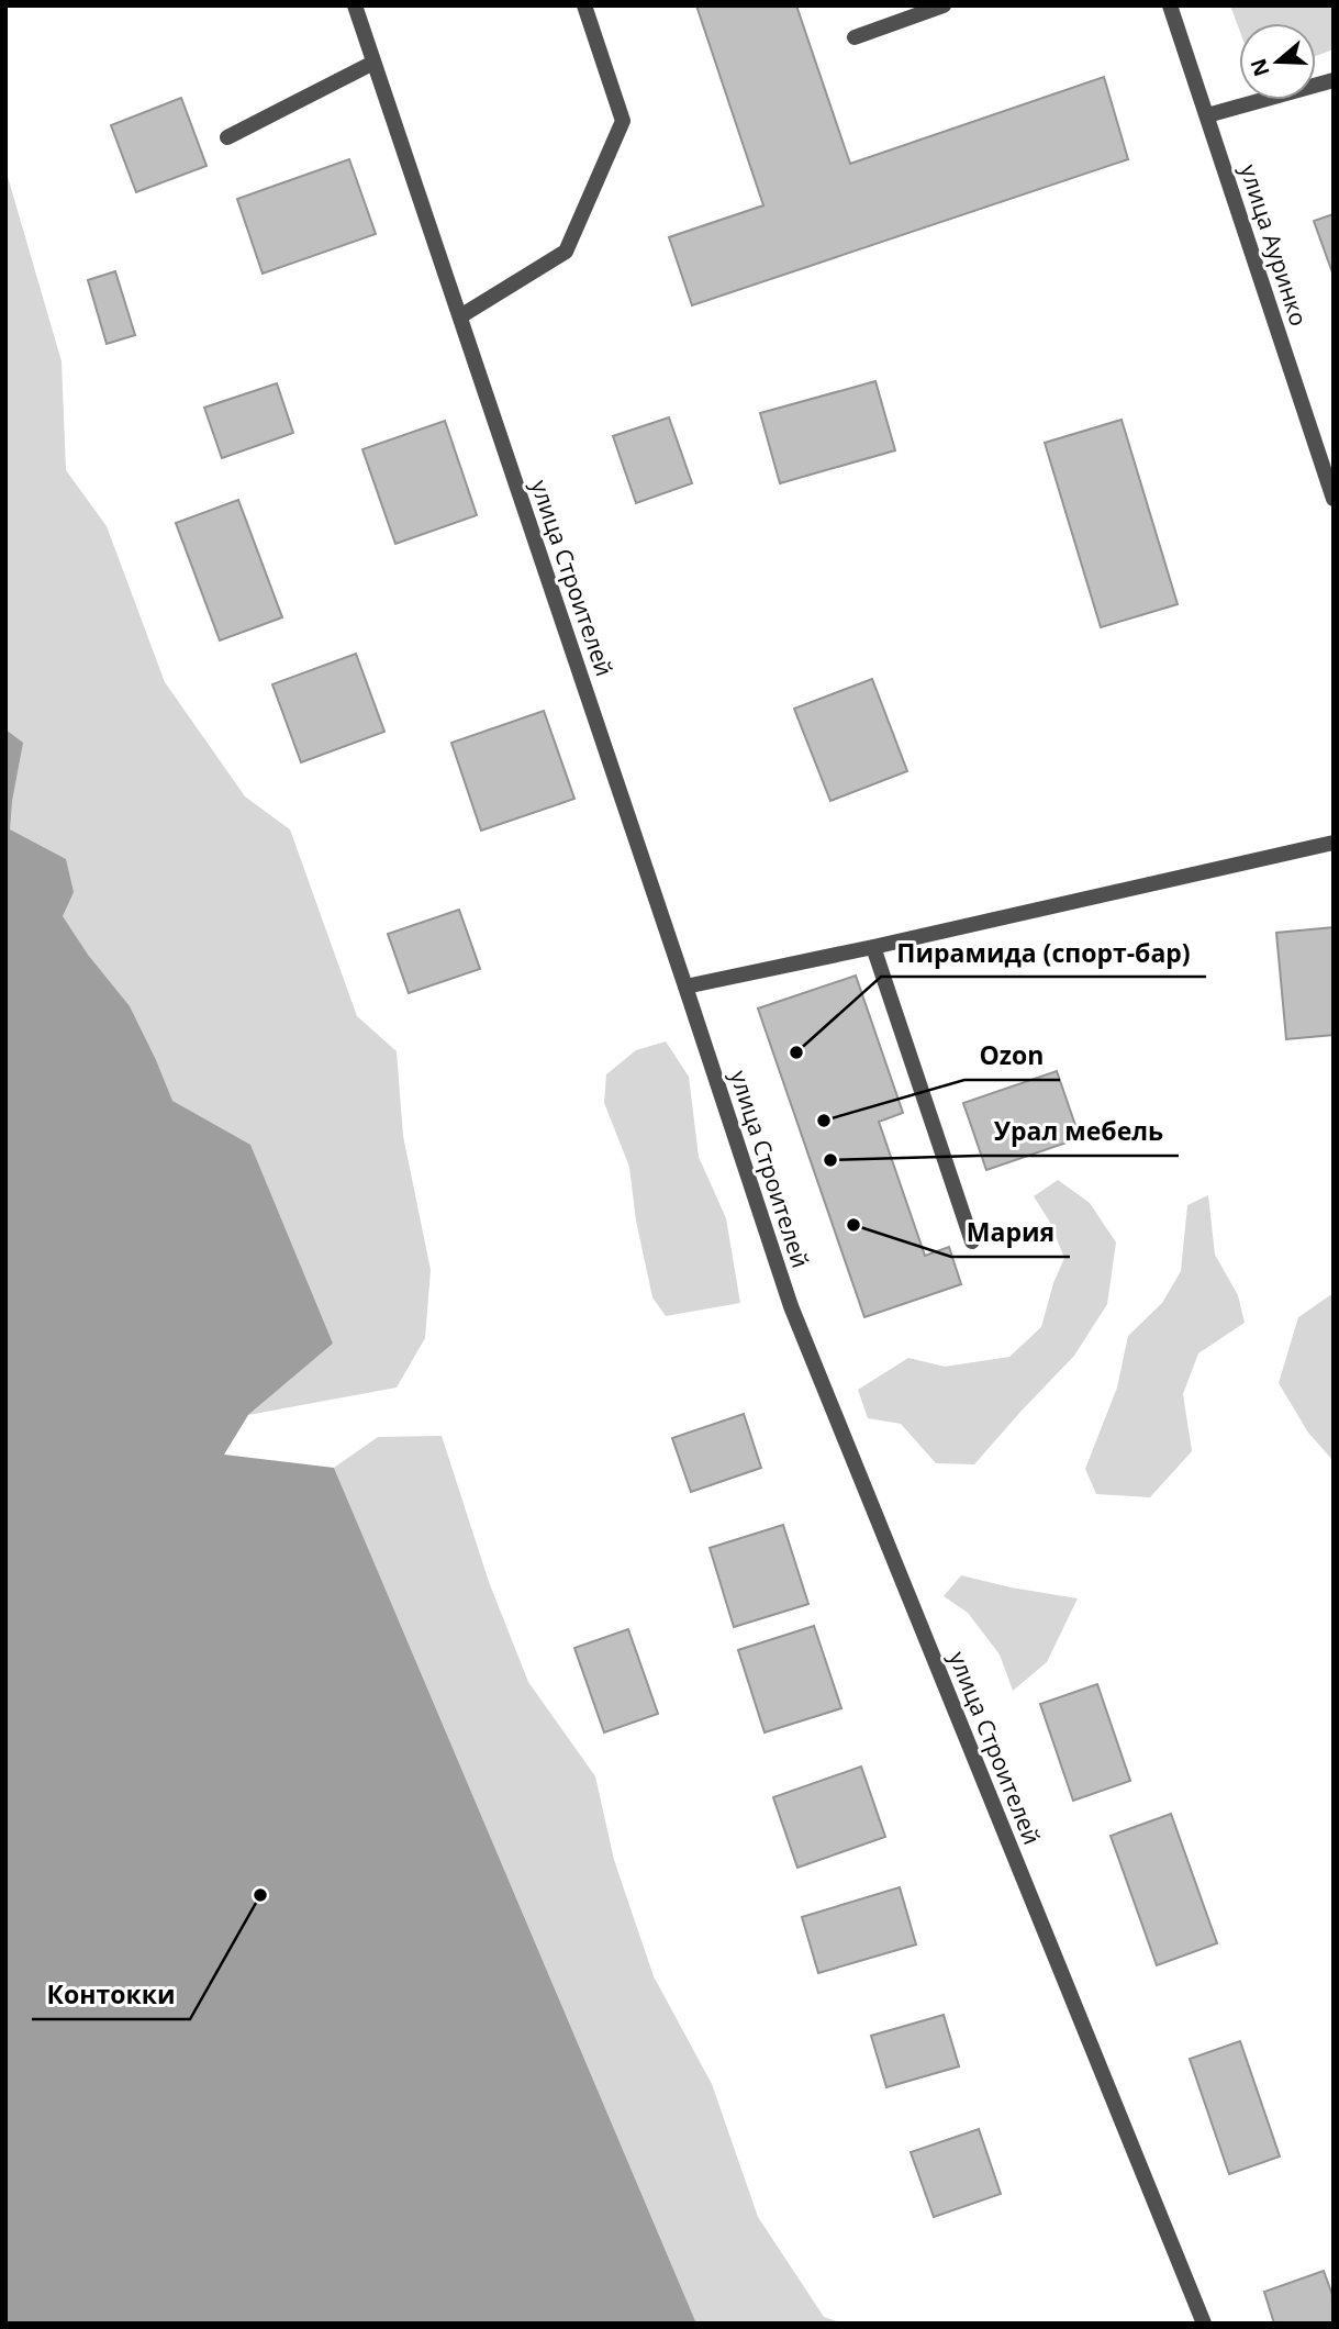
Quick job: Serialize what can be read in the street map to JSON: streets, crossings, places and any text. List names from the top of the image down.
{
  "streets": {
    "street": ["улица Ауринко", "улица Строителей"]
  },
  "places": [
    "Пирамида (спорт-бар)",
    "Ozon",
    "Урал мебель",
    "Мария",
    "Контокки"
  ],
  "north": "left"
}
